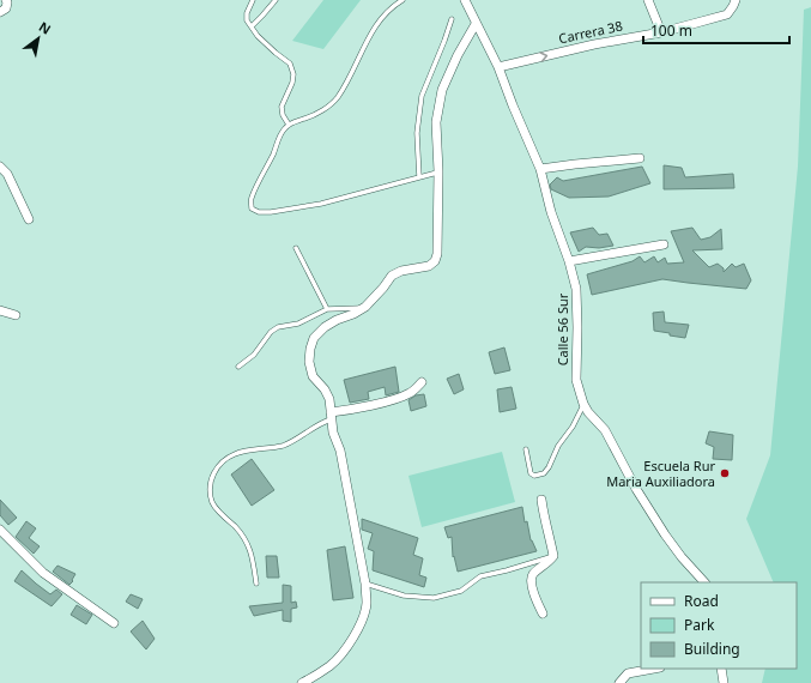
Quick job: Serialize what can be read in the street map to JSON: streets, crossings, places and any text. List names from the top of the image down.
{
  "streets": {
    "street": ["Carrera 38", "Calle 56 Sur"]
  },
  "crossings": [
    ["Carrera 38", "Calle 56 Sur"]
  ],
  "one_way": ["Carrera 38"],
  "places": ["Escuela Rur Maria Auxiliadora"],
  "legend": ["Road", "Park", "Building"],
  "scale_bar": "100 m",
  "north": "top right"
}
